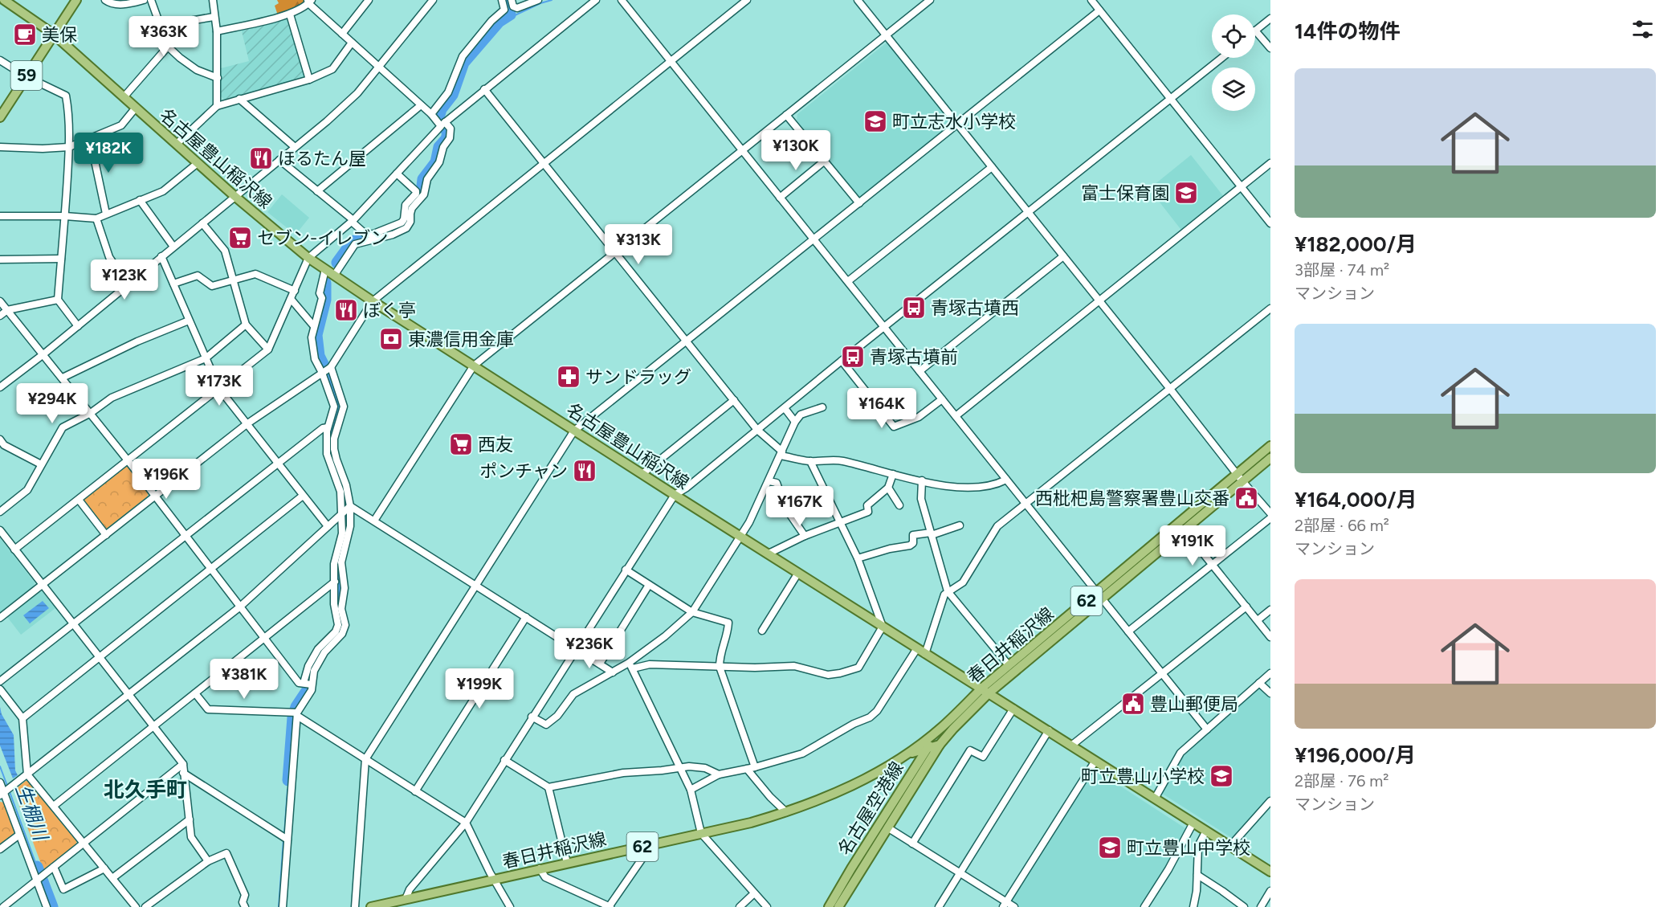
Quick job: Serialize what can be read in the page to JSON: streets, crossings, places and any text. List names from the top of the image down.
{
  "streets": {
    "main road": [
      "59",
      "名古屋豊山稲沢線",
      "62",
      "春日井稲沢線",
      "名古屋空港線"
    ]
  },
  "crossings": [
    ["59", "名古屋豊山稲沢線"],
    ["名古屋豊山稲沢線", "春日井稲沢線"],
    ["春日井稲沢線", "名古屋空港線"]
  ],
  "districts": ["北久手町"],
  "water": ["生棚川"],
  "places": {
    "cafe": ["美保"],
    "school or university": [
      "町立志水小学校",
      "富士保育園",
      "町立豊山小学校",
      "町立豊山中学校"
    ],
    "restaurant": ["ほるたん屋", "ぼく亭", "ポンチャン"],
    "supermarket": ["セブン-イレブン", "西友"],
    "bus stop": ["青塚古墳西", "青塚古墳前"],
    "bank": ["東濃信用金庫"],
    "pharmacy": ["サンドラッグ"],
    "public building": ["西枇杷島警察署豊山交番", "豊山郵便局"]
  },
  "page": {
    "heading": "14件の物件",
    "price": [
      "¥363K",
      "¥130K",
      "¥182K",
      "¥313K",
      "¥123K",
      "¥173K",
      "¥294K",
      "¥164K",
      "¥196K",
      "¥167K",
      "¥191K",
      "¥236K",
      "¥381K",
      "¥199K"
    ],
    "list": [
      {
        "name": "¥182,000/月",
        "note": "3部屋 · 74 m² · マンション"
      },
      {
        "name": "¥164,000/月",
        "note": "2部屋 · 66 m² · マンション"
      },
      {
        "name": "¥196,000/月",
        "note": "2部屋 · 76 m² · マンション"
      }
    ]
  }
}
